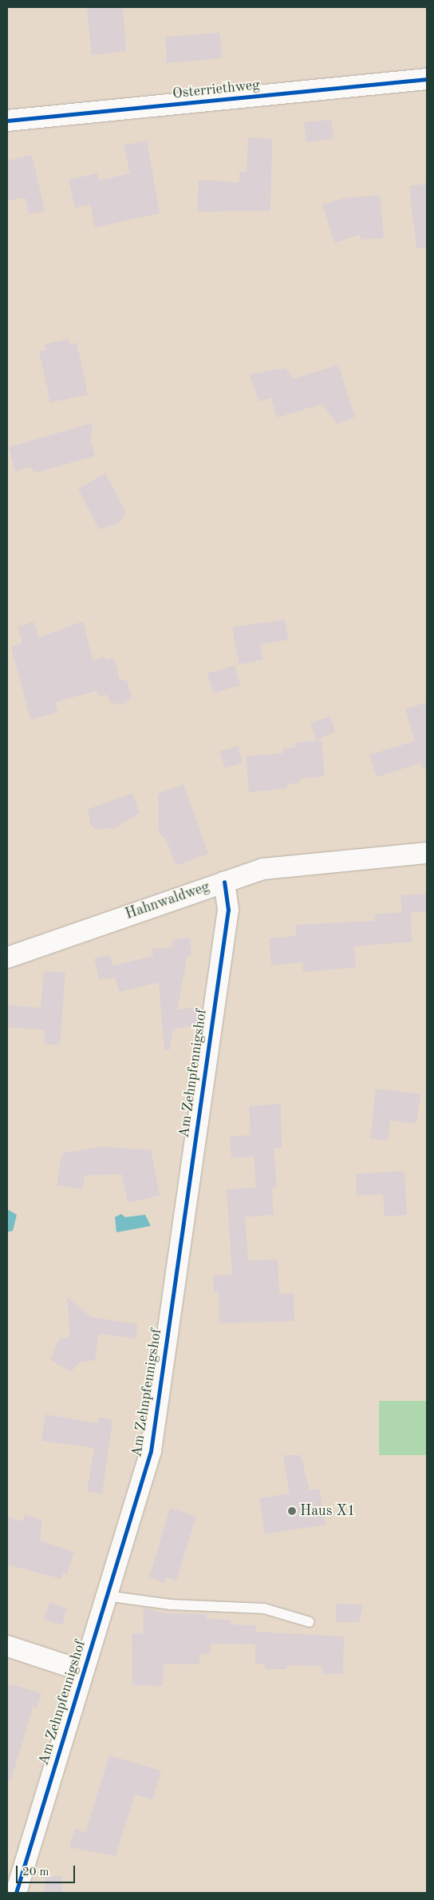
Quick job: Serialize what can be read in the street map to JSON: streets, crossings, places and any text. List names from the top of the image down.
{
  "streets": {
    "street": ["Osterriethweg", "Hahnwaldweg", "Am Zehnpfennigshof"]
  },
  "crossings": [
    ["Hahnwaldweg", "Am Zehnpfennigshof"]
  ],
  "places": ["Haus X1"],
  "scale_bar": "20 m"
}
